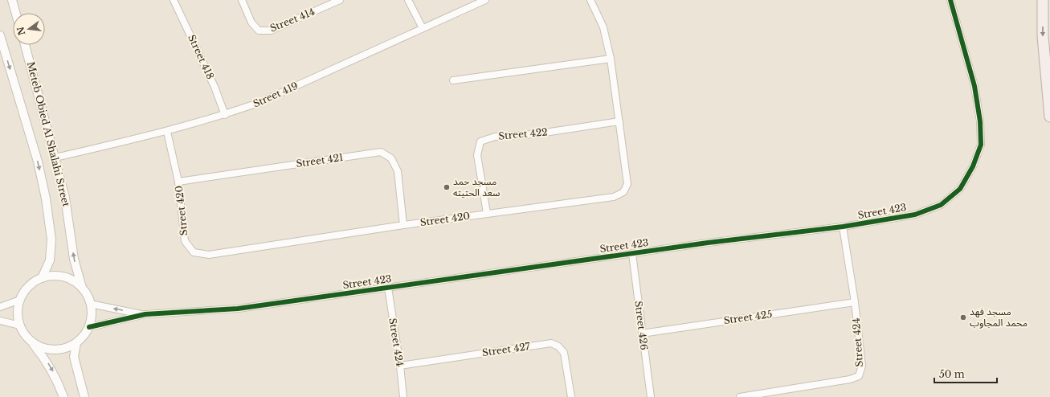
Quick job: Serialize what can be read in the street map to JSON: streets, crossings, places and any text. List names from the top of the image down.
{
  "streets": {
    "street": [
      "Street 414",
      "Street 418",
      "Street 419",
      "Meteb Obied Al Shalahi Street",
      "Street 422",
      "Street 421",
      "Street 420",
      "Street 423",
      "Street 425",
      "Street 426",
      "Street 424",
      "Street 427"
    ]
  },
  "crossings": [
    ["Street 418", "Street 419"],
    ["Street 419", "Meteb Obied Al Shalahi Street"],
    ["Street 419", "Street 420"],
    ["Meteb Obied Al Shalahi Street", "Street 423"],
    ["Street 422", "Street 420"],
    ["Street 421", "Street 420"],
    ["Street 423", "Street 426"],
    ["Street 423", "Street 424"],
    ["Street 425", "Street 426"],
    ["Street 425", "Street 424"],
    ["Street 424", "Street 427"]
  ],
  "places": ["مسجد حمد سعد الحتيته", "مسجد فهد محمد المجاوب"],
  "scale_bar": "50 m",
  "north": "left"
}
